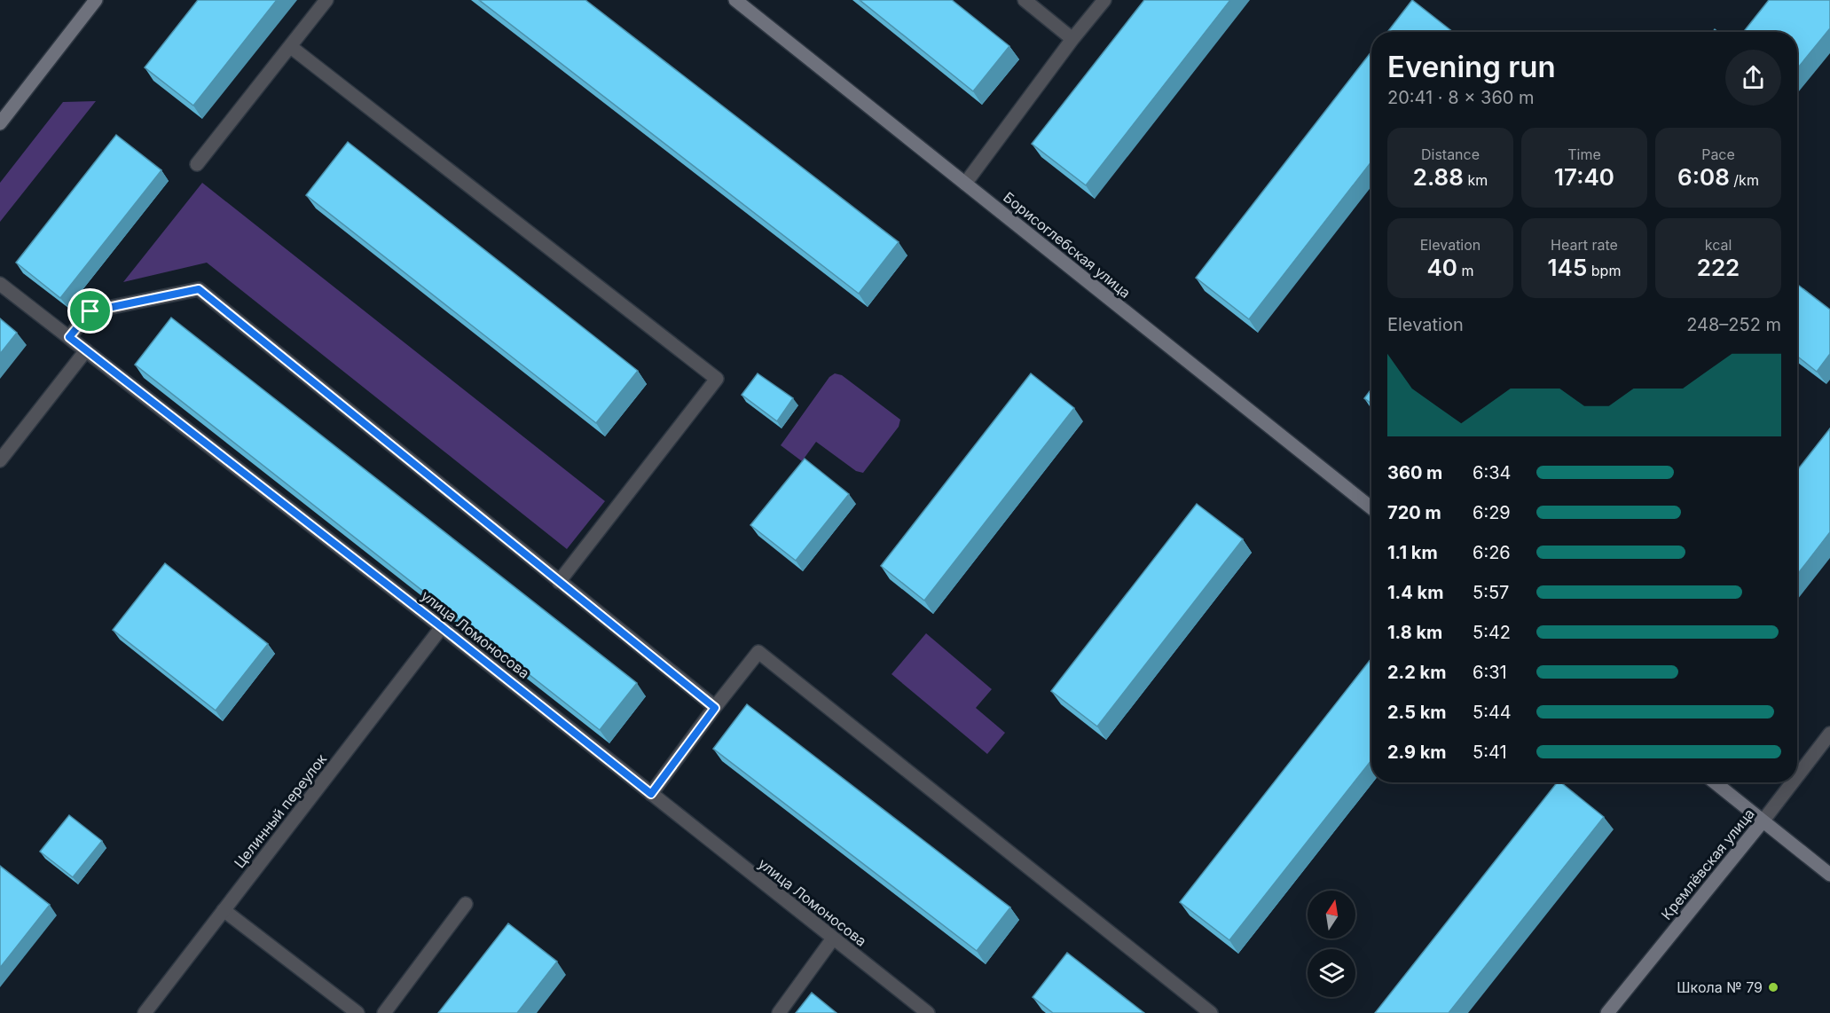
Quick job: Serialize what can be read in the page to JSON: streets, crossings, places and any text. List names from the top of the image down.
{
  "streets": {
    "street": [
      "Борисоглебская улица",
      "улица Ломоносова",
      "Целинный переулок",
      "Кремлёвская улица"
    ]
  },
  "crossings": [
    ["улица Ломоносова", "Целинный переулок"]
  ],
  "places": ["Школа № 79"],
  "north": "top",
  "page": {
    "heading": ["Evening run", "20:41 · 8 × 360 m"],
    "stats": [
      ["Distance", "2.88 km"],
      ["Time", "17:40"],
      ["Pace", "6:08 /km"],
      ["Elevation", "40 m"],
      ["Heart rate", "145 bpm"],
      ["kcal", "222"]
    ],
    "chart": ["Elevation", "248–252 m"],
    "list": [
      {
        "name": "360 m",
        "note": "6:34"
      },
      {
        "name": "720 m",
        "note": "6:29"
      },
      {
        "name": "1.1 km",
        "note": "6:26"
      },
      {
        "name": "1.4 km",
        "note": "5:57"
      },
      {
        "name": "1.8 km",
        "note": "5:42"
      },
      {
        "name": "2.2 km",
        "note": "6:31"
      },
      {
        "name": "2.5 km",
        "note": "5:44"
      },
      {
        "name": "2.9 km",
        "note": "5:41"
      }
    ]
  }
}
